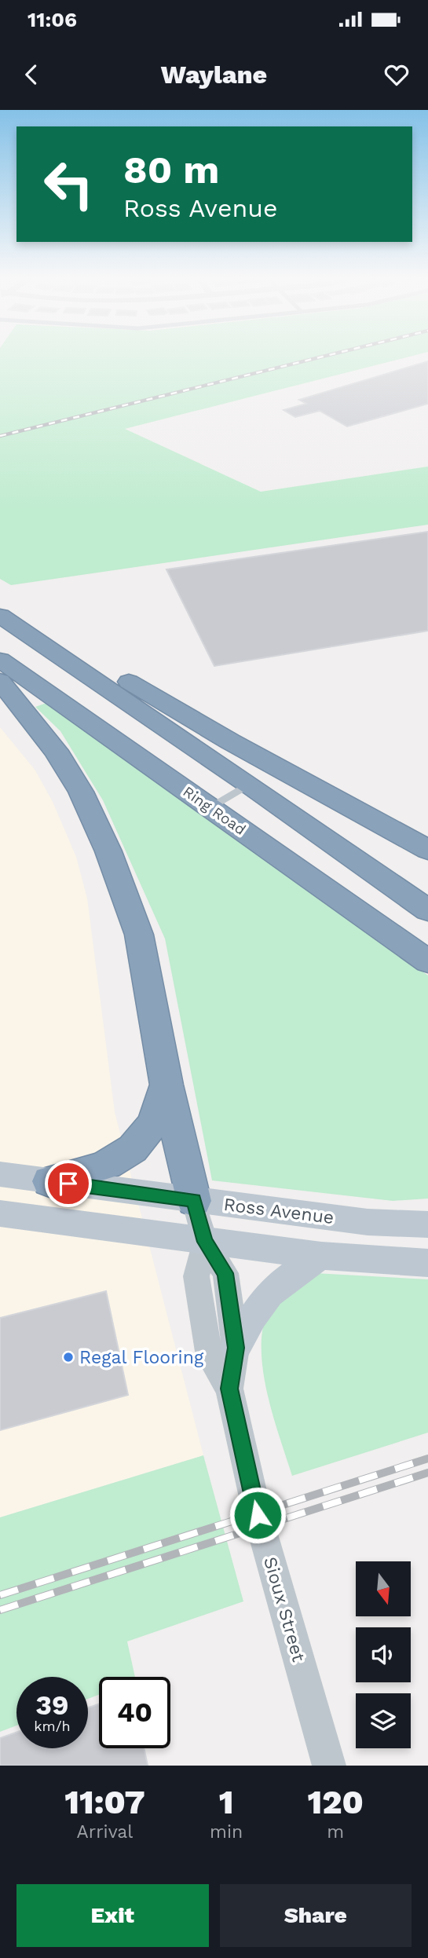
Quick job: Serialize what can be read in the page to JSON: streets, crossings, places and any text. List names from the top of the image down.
{
  "streets": {
    "highway": ["Ring Road"],
    "main road": ["Ross Avenue"],
    "street": ["Sioux Street"]
  },
  "crossings": [
    ["Ross Avenue", "Sioux Street"]
  ],
  "places": ["Regal Flooring"],
  "north": "bottom",
  "page": {
    "status": "11:06",
    "header": "Waylane",
    "turn": ["80 m", "Ross Avenue"],
    "speed": "39 km/h",
    "limit": "40",
    "eta": [
      "11:07",
      "Arrival",
      "1",
      "min",
      "120",
      "m"
    ],
    "buttons": ["Exit", "Share"]
  }
}
